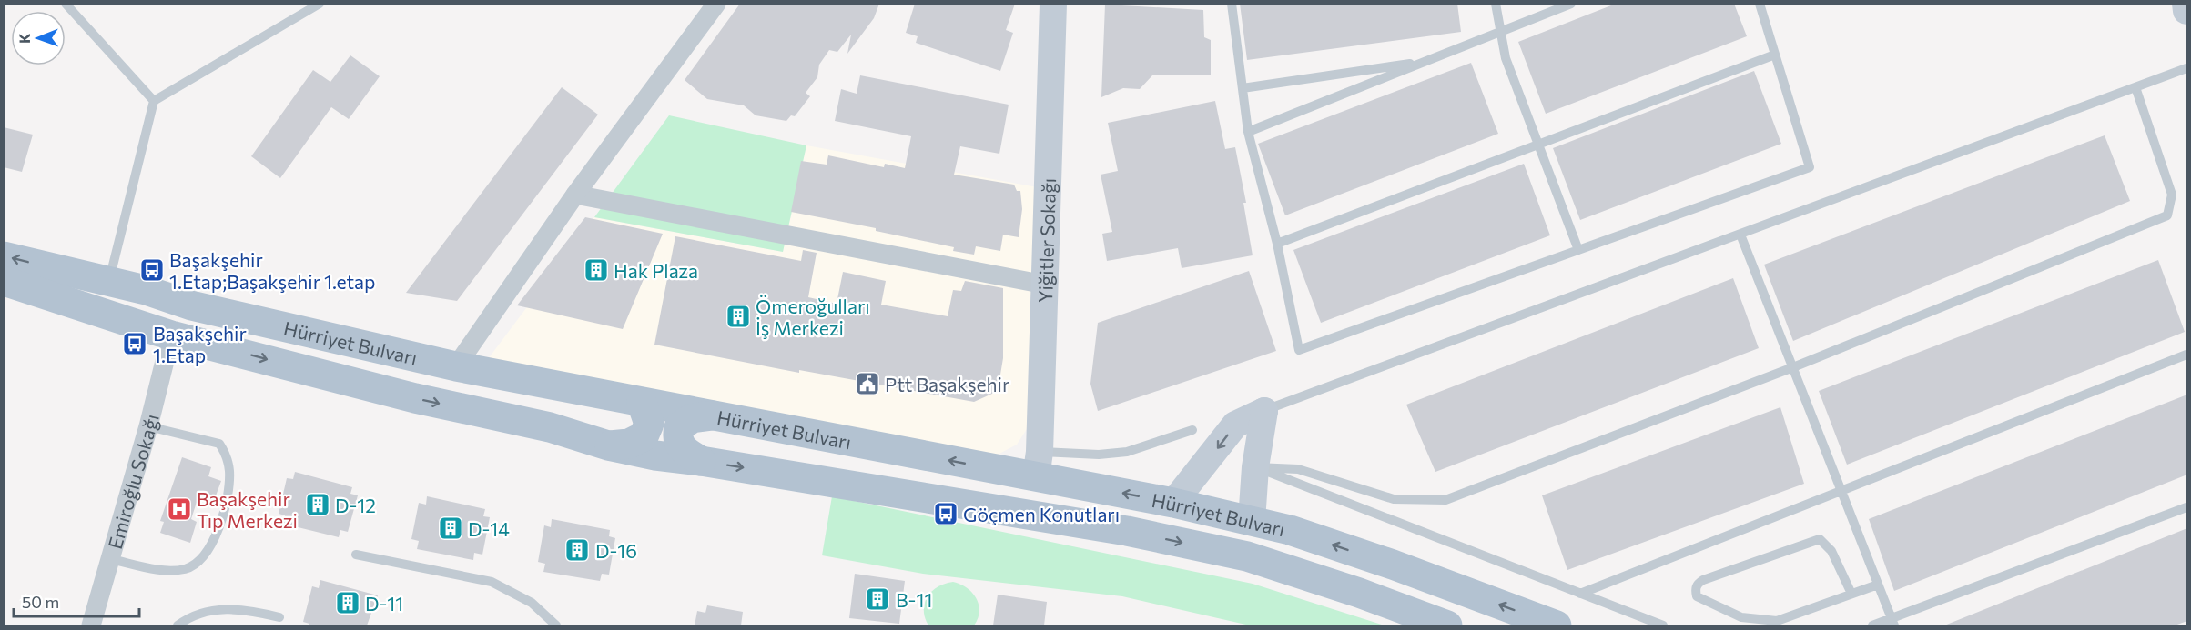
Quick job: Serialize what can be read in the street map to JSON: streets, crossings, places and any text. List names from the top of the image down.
{
  "streets": {
    "main road": ["Hürriyet Bulvarı"],
    "street": ["Yiğitler Sokağı", "Emiroğlu Sokağı"]
  },
  "crossings": [
    ["Yiğitler Sokağı", "Hürriyet Bulvarı"],
    ["Hürriyet Bulvarı", "Emiroğlu Sokağı"]
  ],
  "places": {
    "bus stop": ["Başakşehir 1.Etap;Başakşehir 1.etap", "Başakşehir 1.Etap", "Göçmen Konutları"],
    "building": [
      "Hak Plaza",
      "Ömeroğulları İş Merkezi",
      "D-12",
      "D-14",
      "D-16",
      "B-11",
      "D-11"
    ],
    "public building": ["Ptt Başakşehir"],
    "hospital": ["Başakşehir Tıp Merkezi"]
  },
  "scale_bar": "50 m",
  "north": "left"
}
